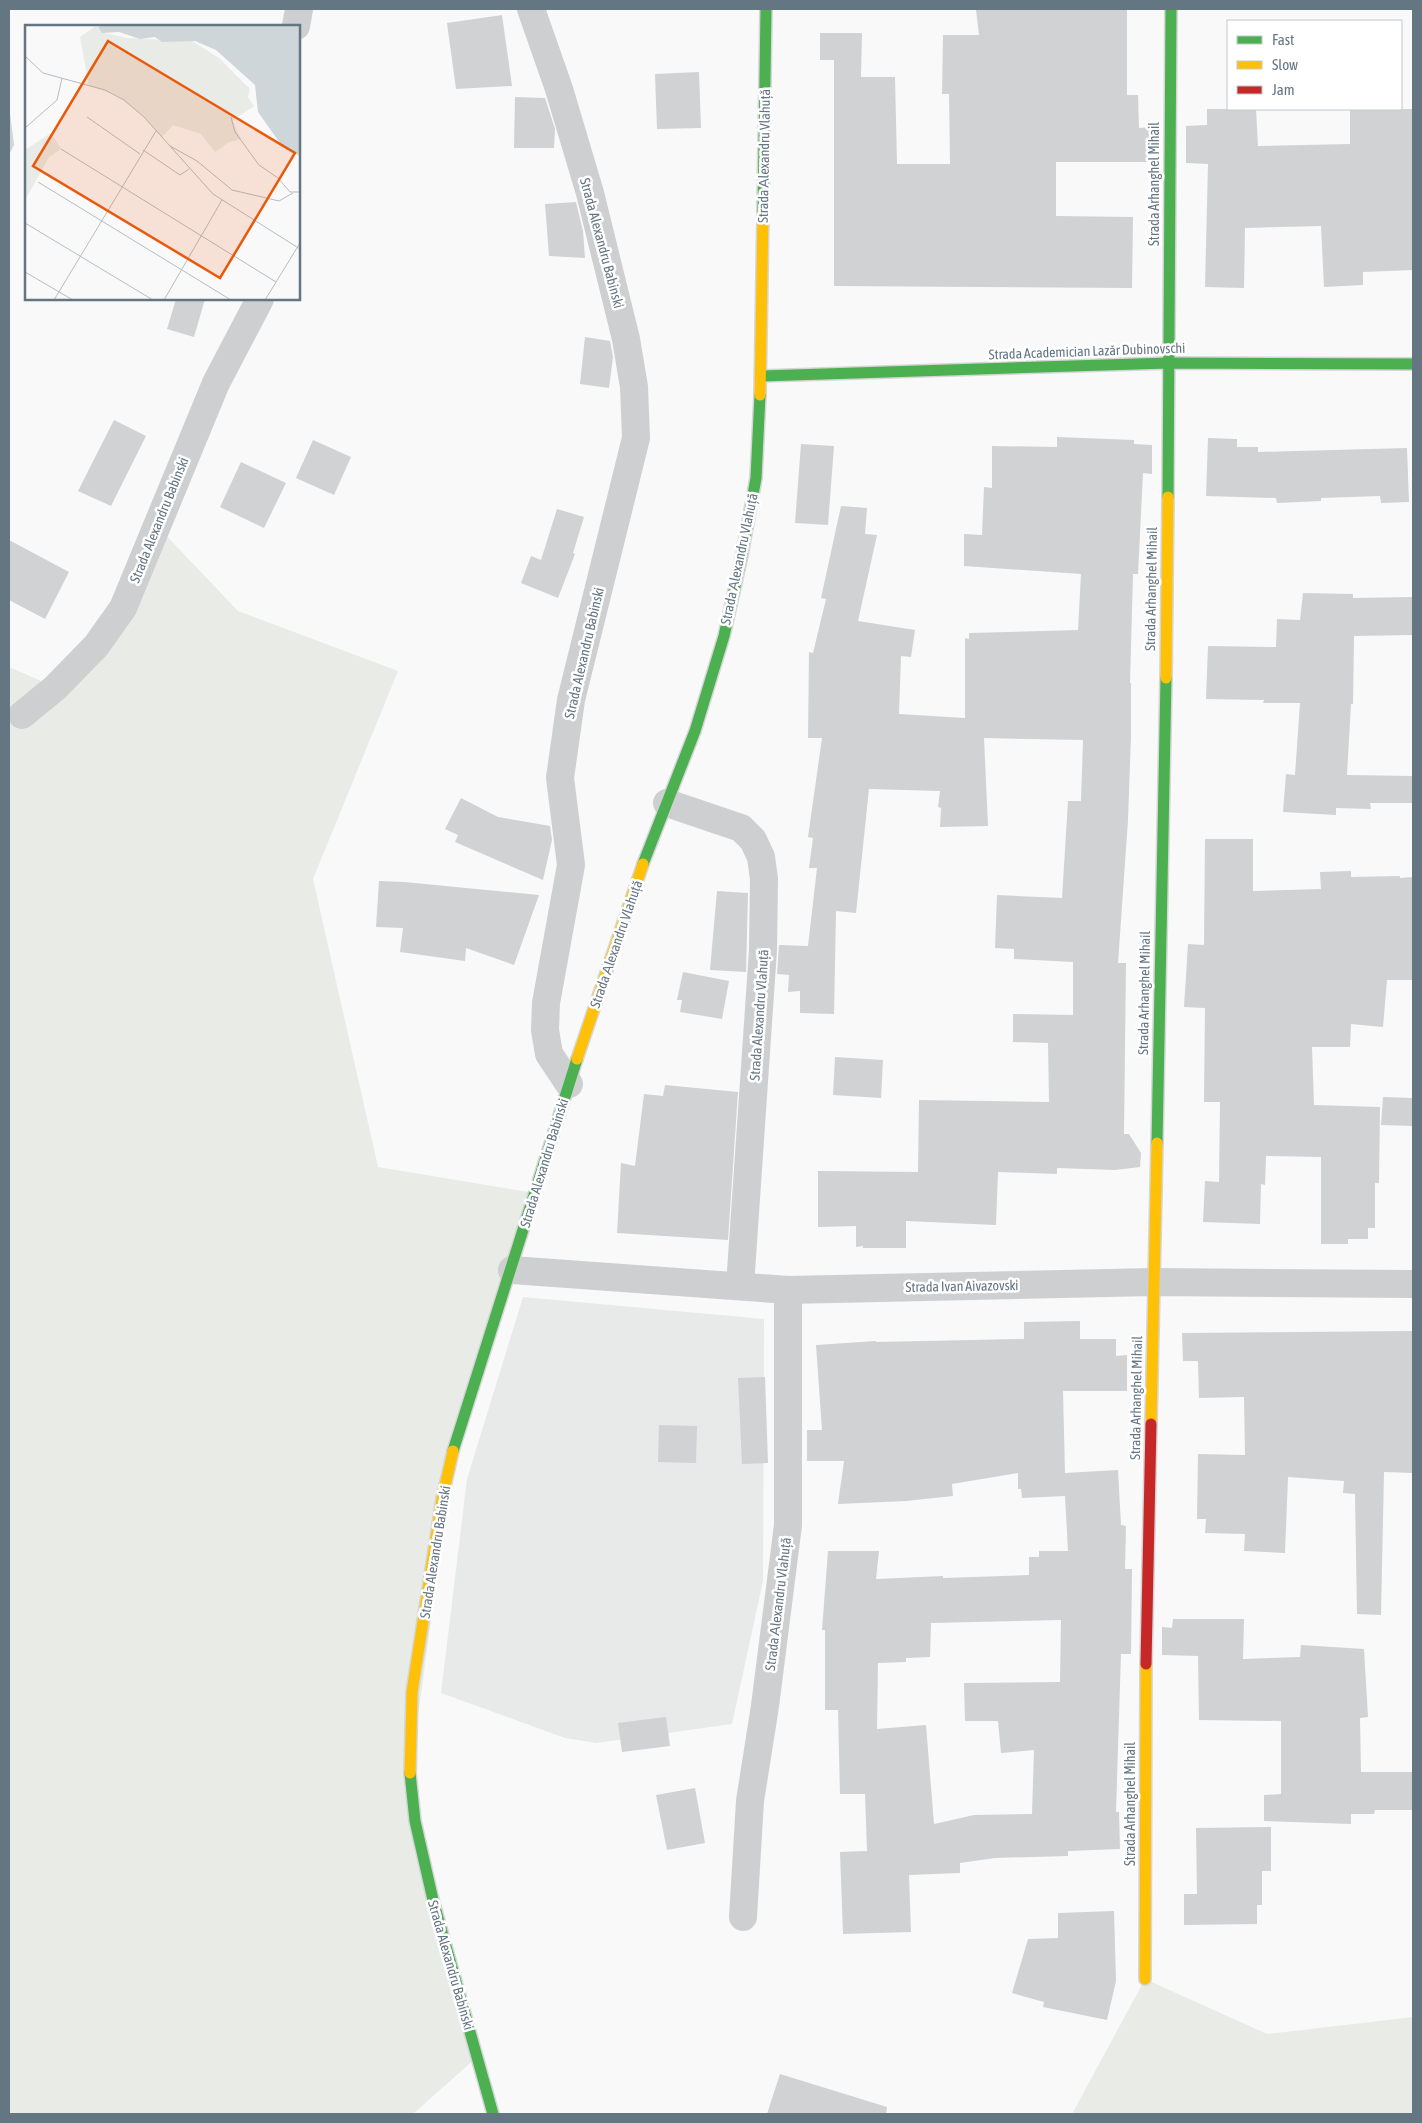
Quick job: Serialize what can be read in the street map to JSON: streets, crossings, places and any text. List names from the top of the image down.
{
  "streets": {
    "street": [
      "Strada Аlexandru Vlahuță",
      "Strada Arhanghel Mihail",
      "Strada Alexandru Babinski",
      "Strada Academician Lazăr Dubinovschi",
      "Strada Alexandru Vlahuță",
      "Strada Ivan Aivazovski"
    ]
  },
  "crossings": [
    ["Strada Аlexandru Vlahuță", "Strada Alexandru Babinski"],
    ["Strada Аlexandru Vlahuță", "Strada Academician Lazăr Dubinovschi"],
    ["Strada Аlexandru Vlahuță", "Strada Alexandru Vlahuță"],
    ["Strada Аlexandru Vlahuță", "Strada Ivan Aivazovski"],
    ["Strada Arhanghel Mihail", "Strada Academician Lazăr Dubinovschi"],
    ["Strada Arhanghel Mihail", "Strada Ivan Aivazovski"],
    ["Strada Alexandru Babinski", "Strada Ivan Aivazovski"],
    ["Strada Alexandru Vlahuță", "Strada Ivan Aivazovski"]
  ],
  "legend": ["Fast", "Slow", "Jam"]
}
